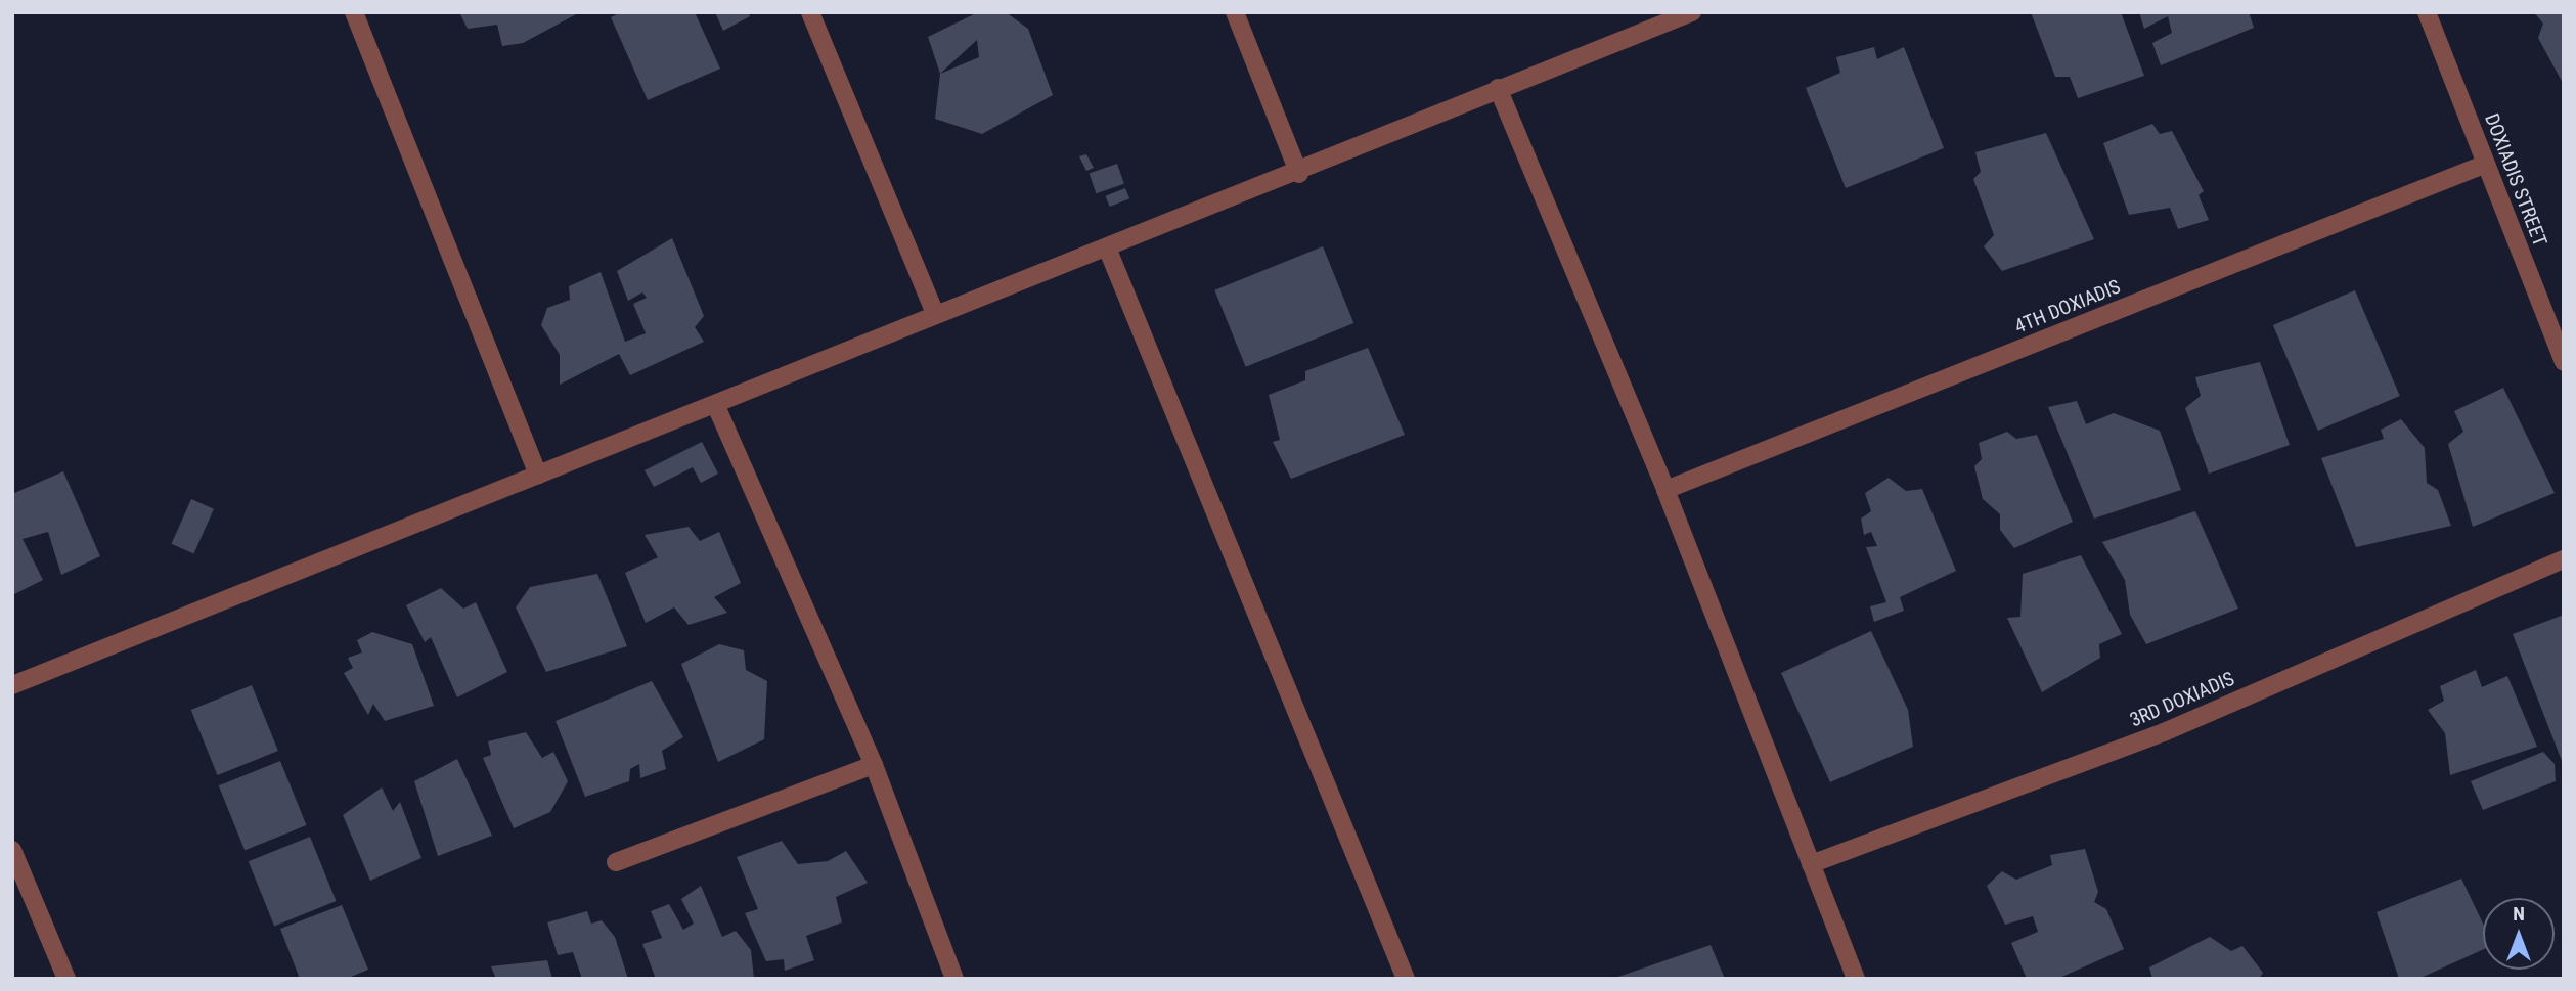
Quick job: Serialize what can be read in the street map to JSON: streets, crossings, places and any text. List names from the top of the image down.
{
  "streets": {
    "street": ["DOXIADIS STREET", "4TH DOXIADIS", "3RD DOXIADIS"]
  },
  "crossings": [
    ["DOXIADIS STREET", "4TH DOXIADIS"]
  ],
  "north": "top"
}
